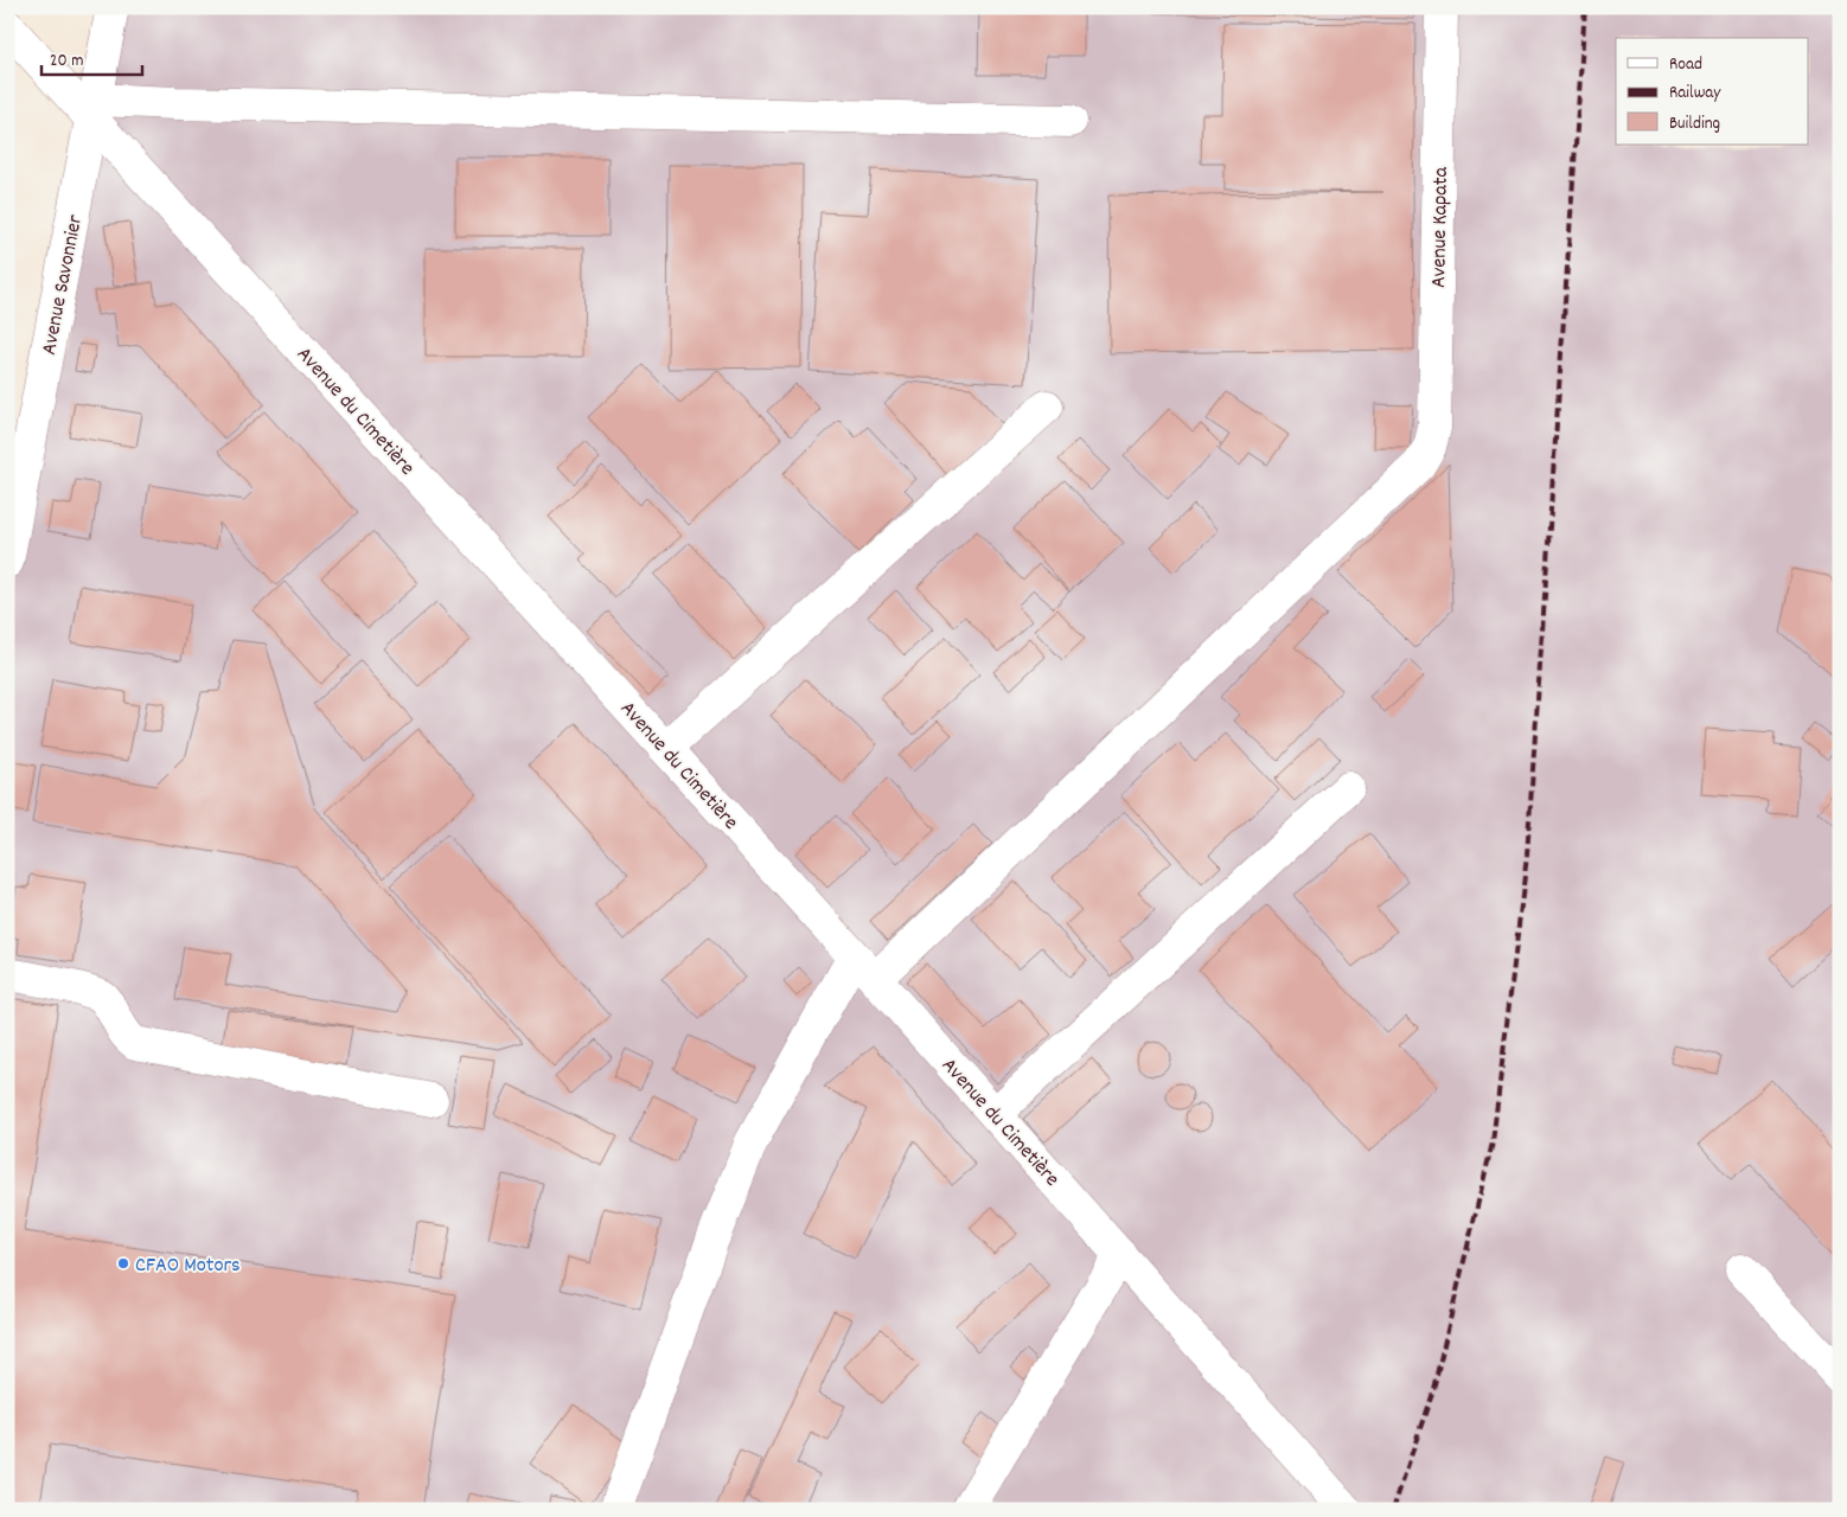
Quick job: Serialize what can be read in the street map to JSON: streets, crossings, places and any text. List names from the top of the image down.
{
  "streets": {
    "street": ["Avenue Kapata", "Avenue Savonnier", "Avenue du Cimetière"]
  },
  "crossings": [
    ["Avenue Kapata", "Avenue du Cimetière"],
    ["Avenue Savonnier", "Avenue du Cimetière"]
  ],
  "places": ["CFAO Motors"],
  "legend": ["Road", "Railway", "Building"],
  "scale_bar": "20 m"
}
